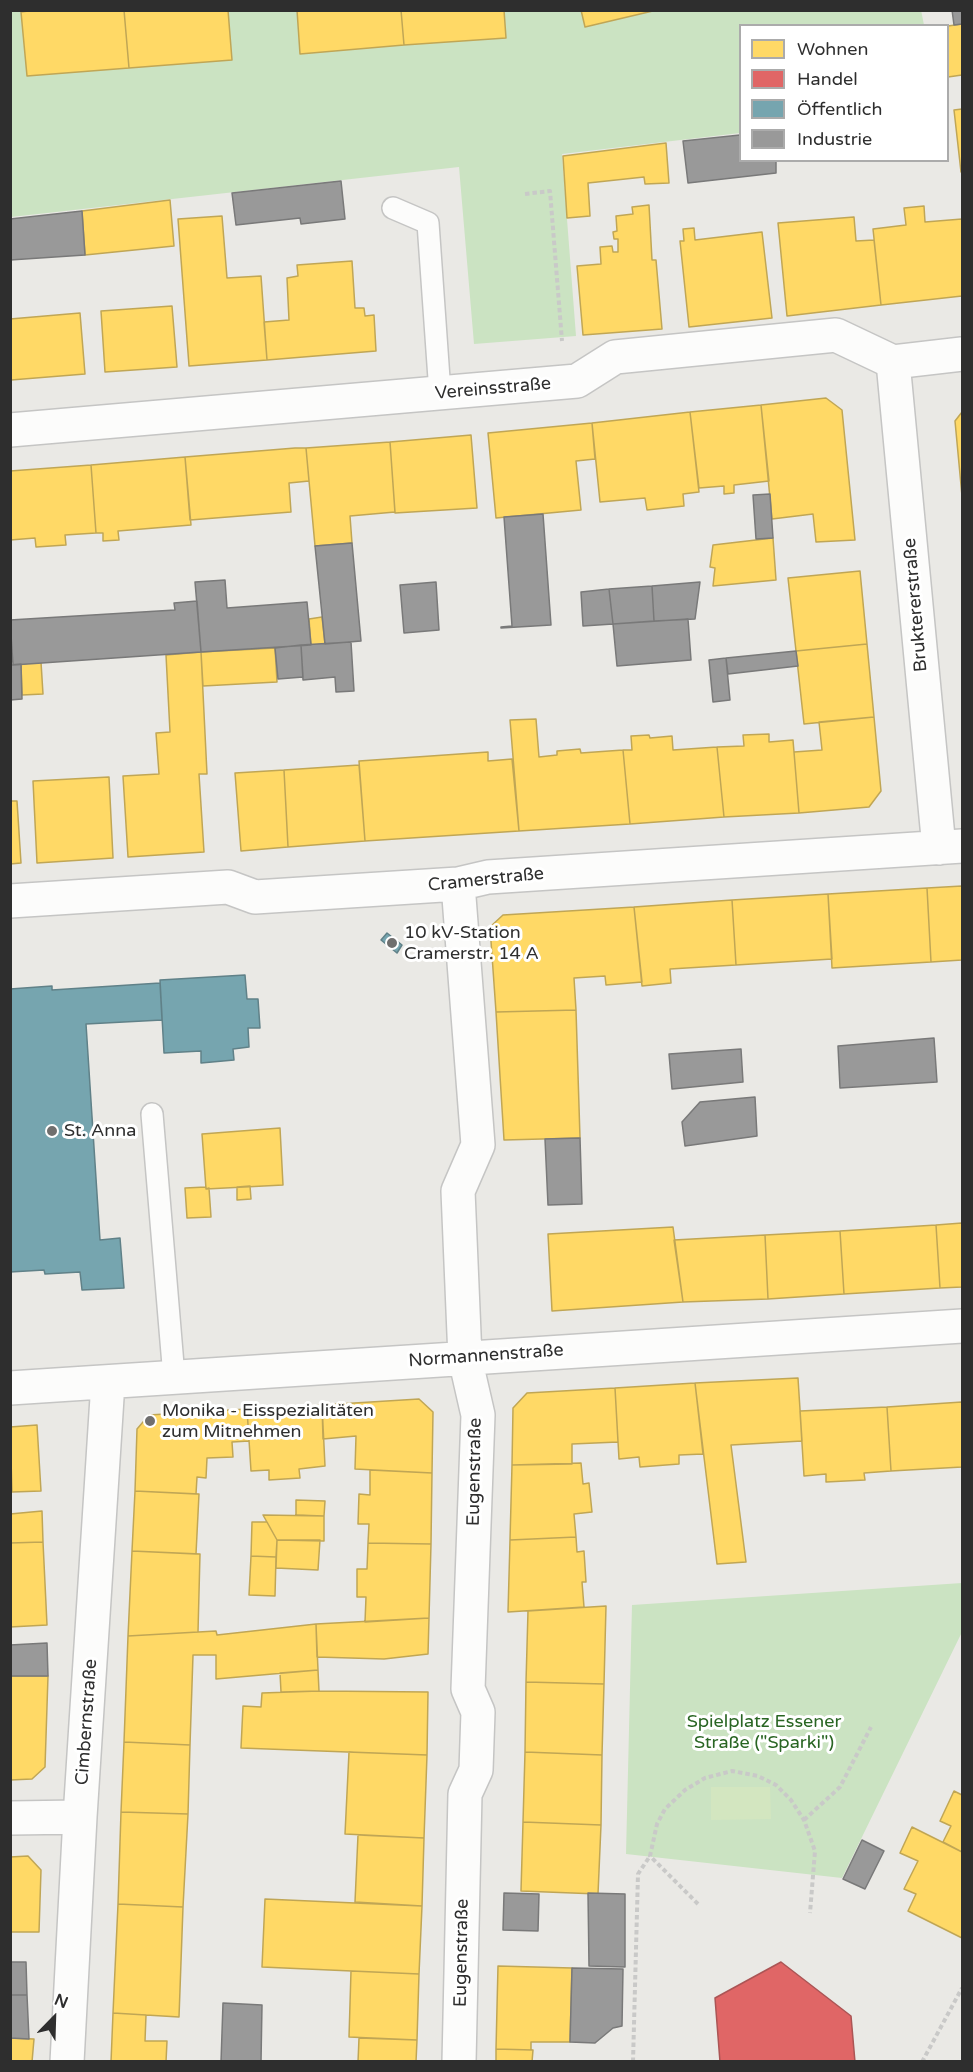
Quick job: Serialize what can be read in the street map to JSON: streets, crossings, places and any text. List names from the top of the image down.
{
  "streets": {
    "street": [
      "Vereinsstraße",
      "Bruktererstraße",
      "Cramerstraße",
      "Normannenstraße",
      "Eugenstraße",
      "Cimbernstraße"
    ]
  },
  "crossings": [
    ["Vereinsstraße", "Bruktererstraße"],
    ["Bruktererstraße", "Cramerstraße"],
    ["Cramerstraße", "Eugenstraße"],
    ["Normannenstraße", "Eugenstraße"],
    ["Normannenstraße", "Cimbernstraße"]
  ],
  "parks": ["Spielplatz Essener Straße (\"Sparki\")"],
  "places": ["10 kV-Station Cramerstr. 14 A", "St. Anna", "Monika - Eisspezialitäten zum Mitnehmen"],
  "legend": [
    "Wohnen",
    "Handel",
    "Öffentlich",
    "Industrie"
  ],
  "north": "top right"
}
